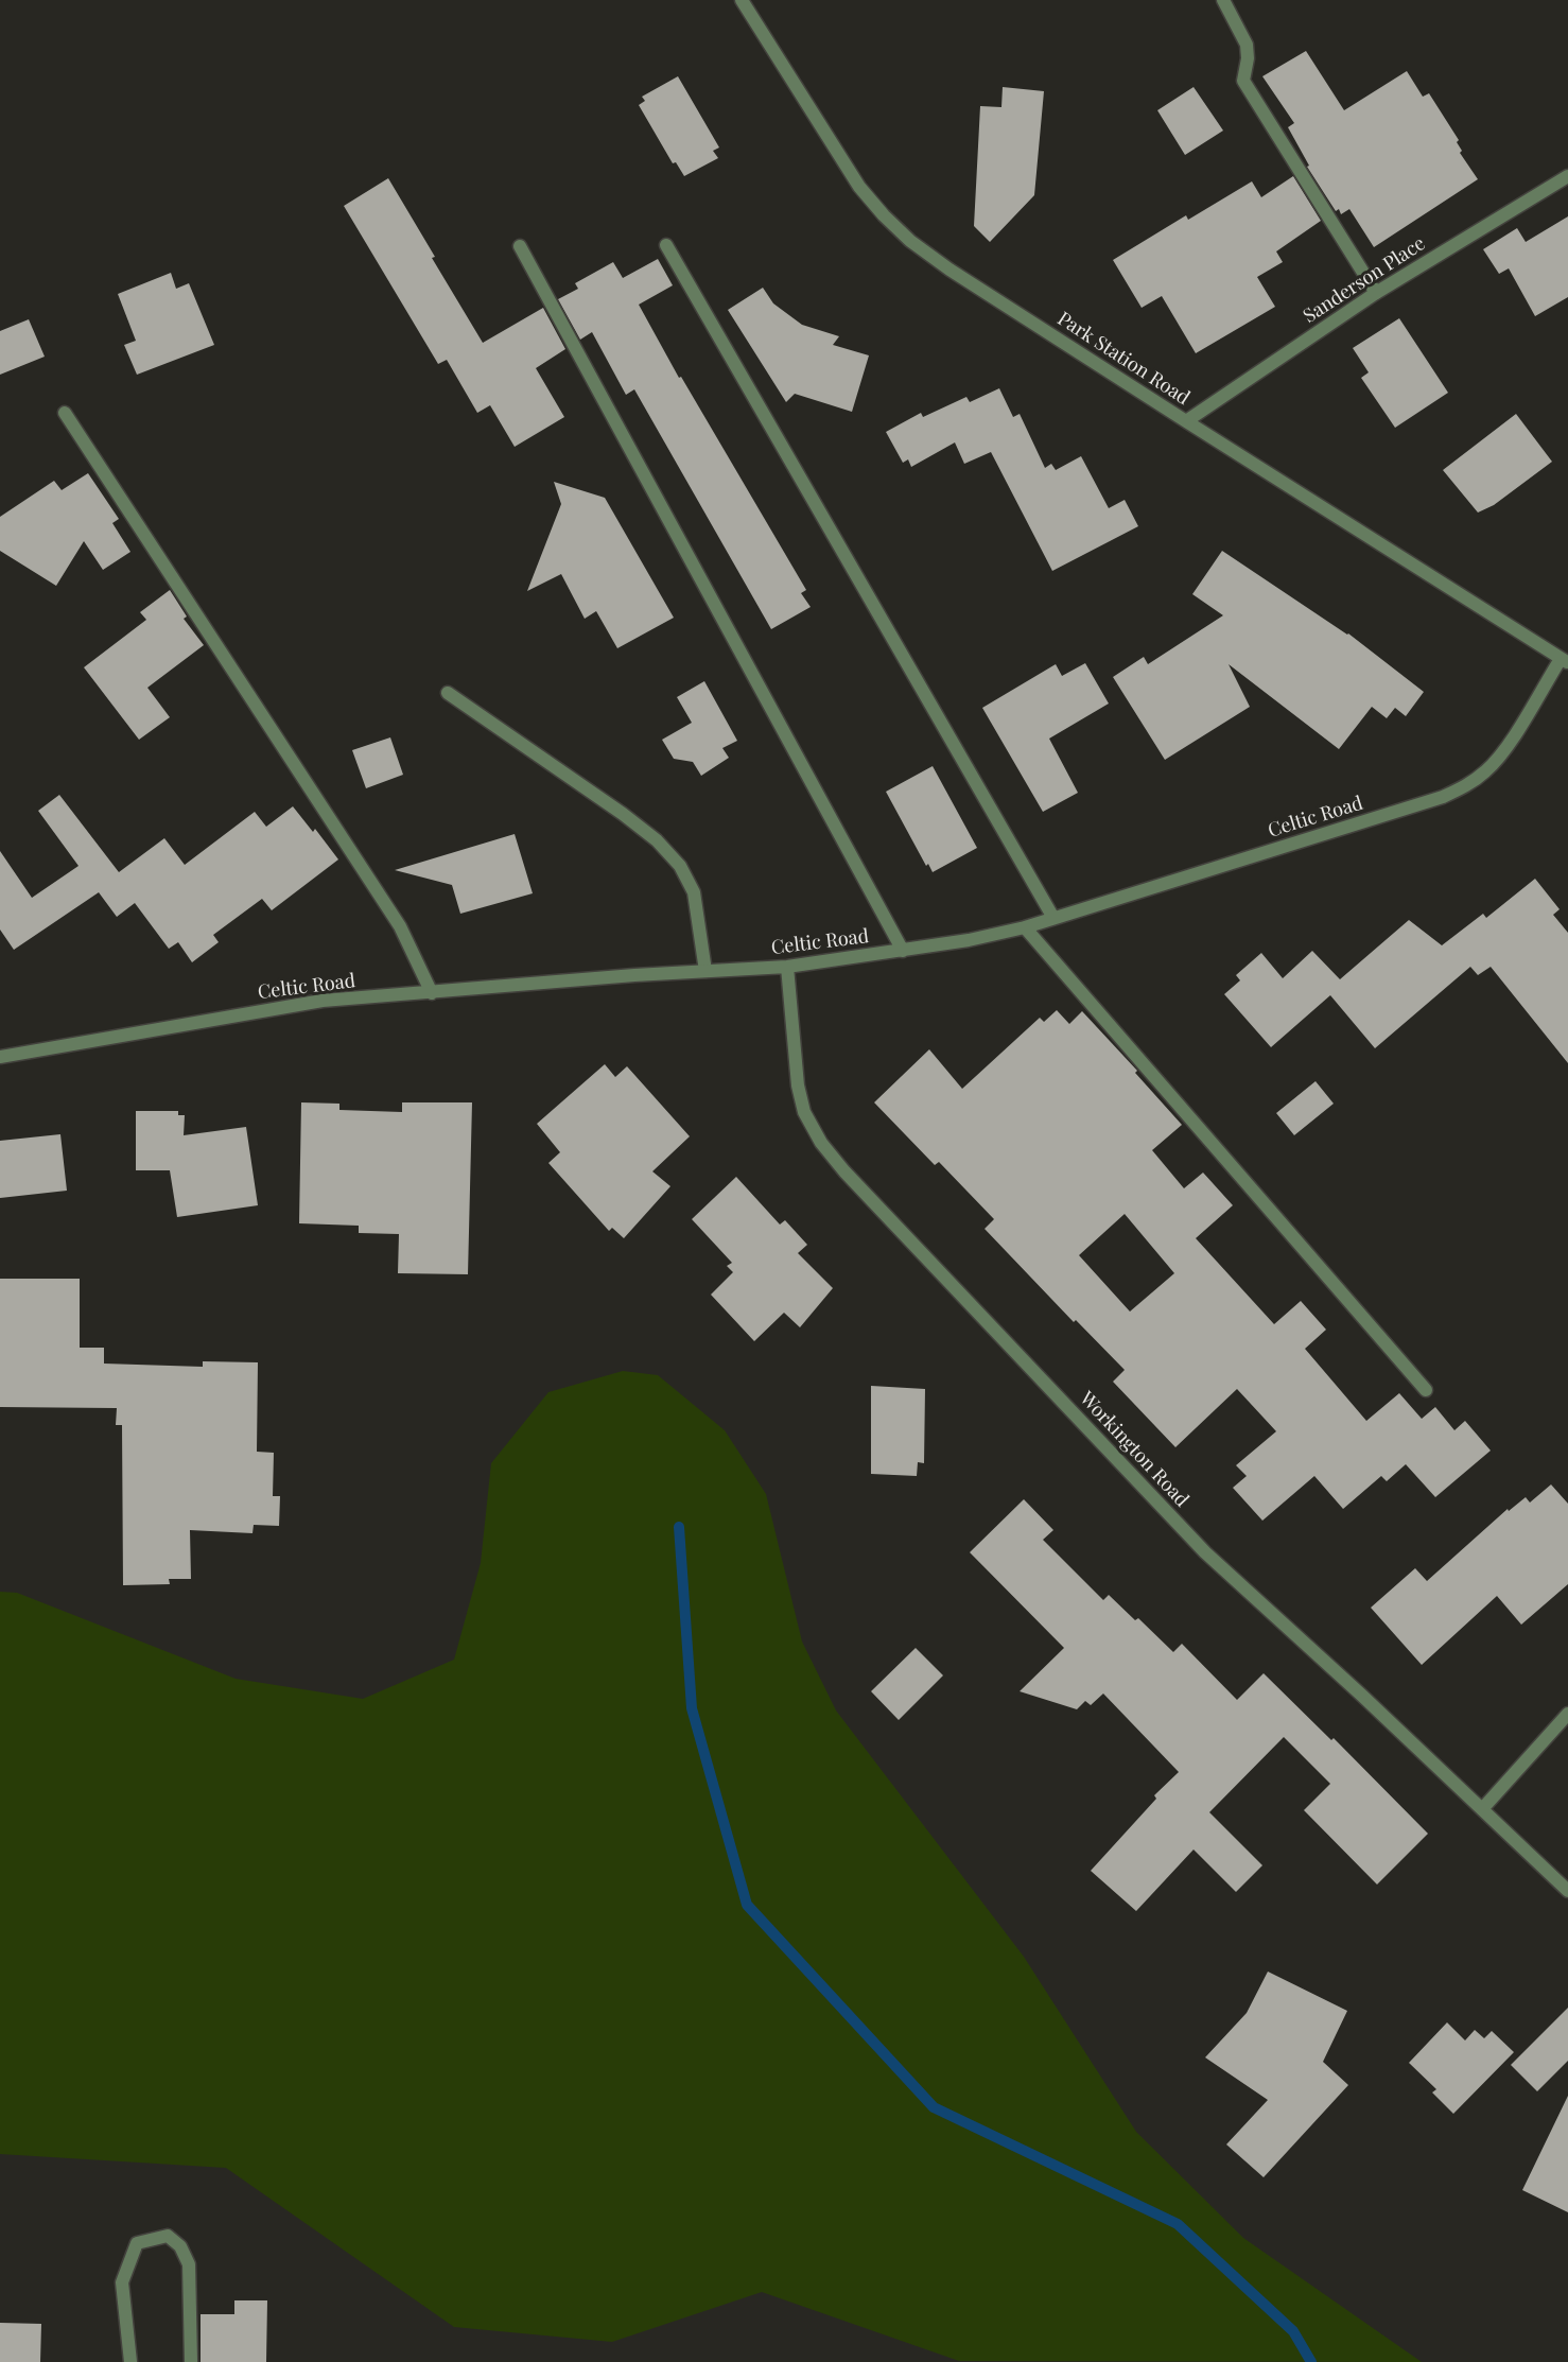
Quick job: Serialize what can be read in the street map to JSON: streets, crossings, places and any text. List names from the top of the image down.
{
  "streets": {
    "street": [
      "Sanderson Place",
      "Park Station Road",
      "Celtic Road",
      "Workington Road"
    ]
  },
  "crossings": [
    ["Sanderson Place", "Park Station Road"],
    ["Park Station Road", "Celtic Road"],
    ["Celtic Road", "Workington Road"]
  ]
}
